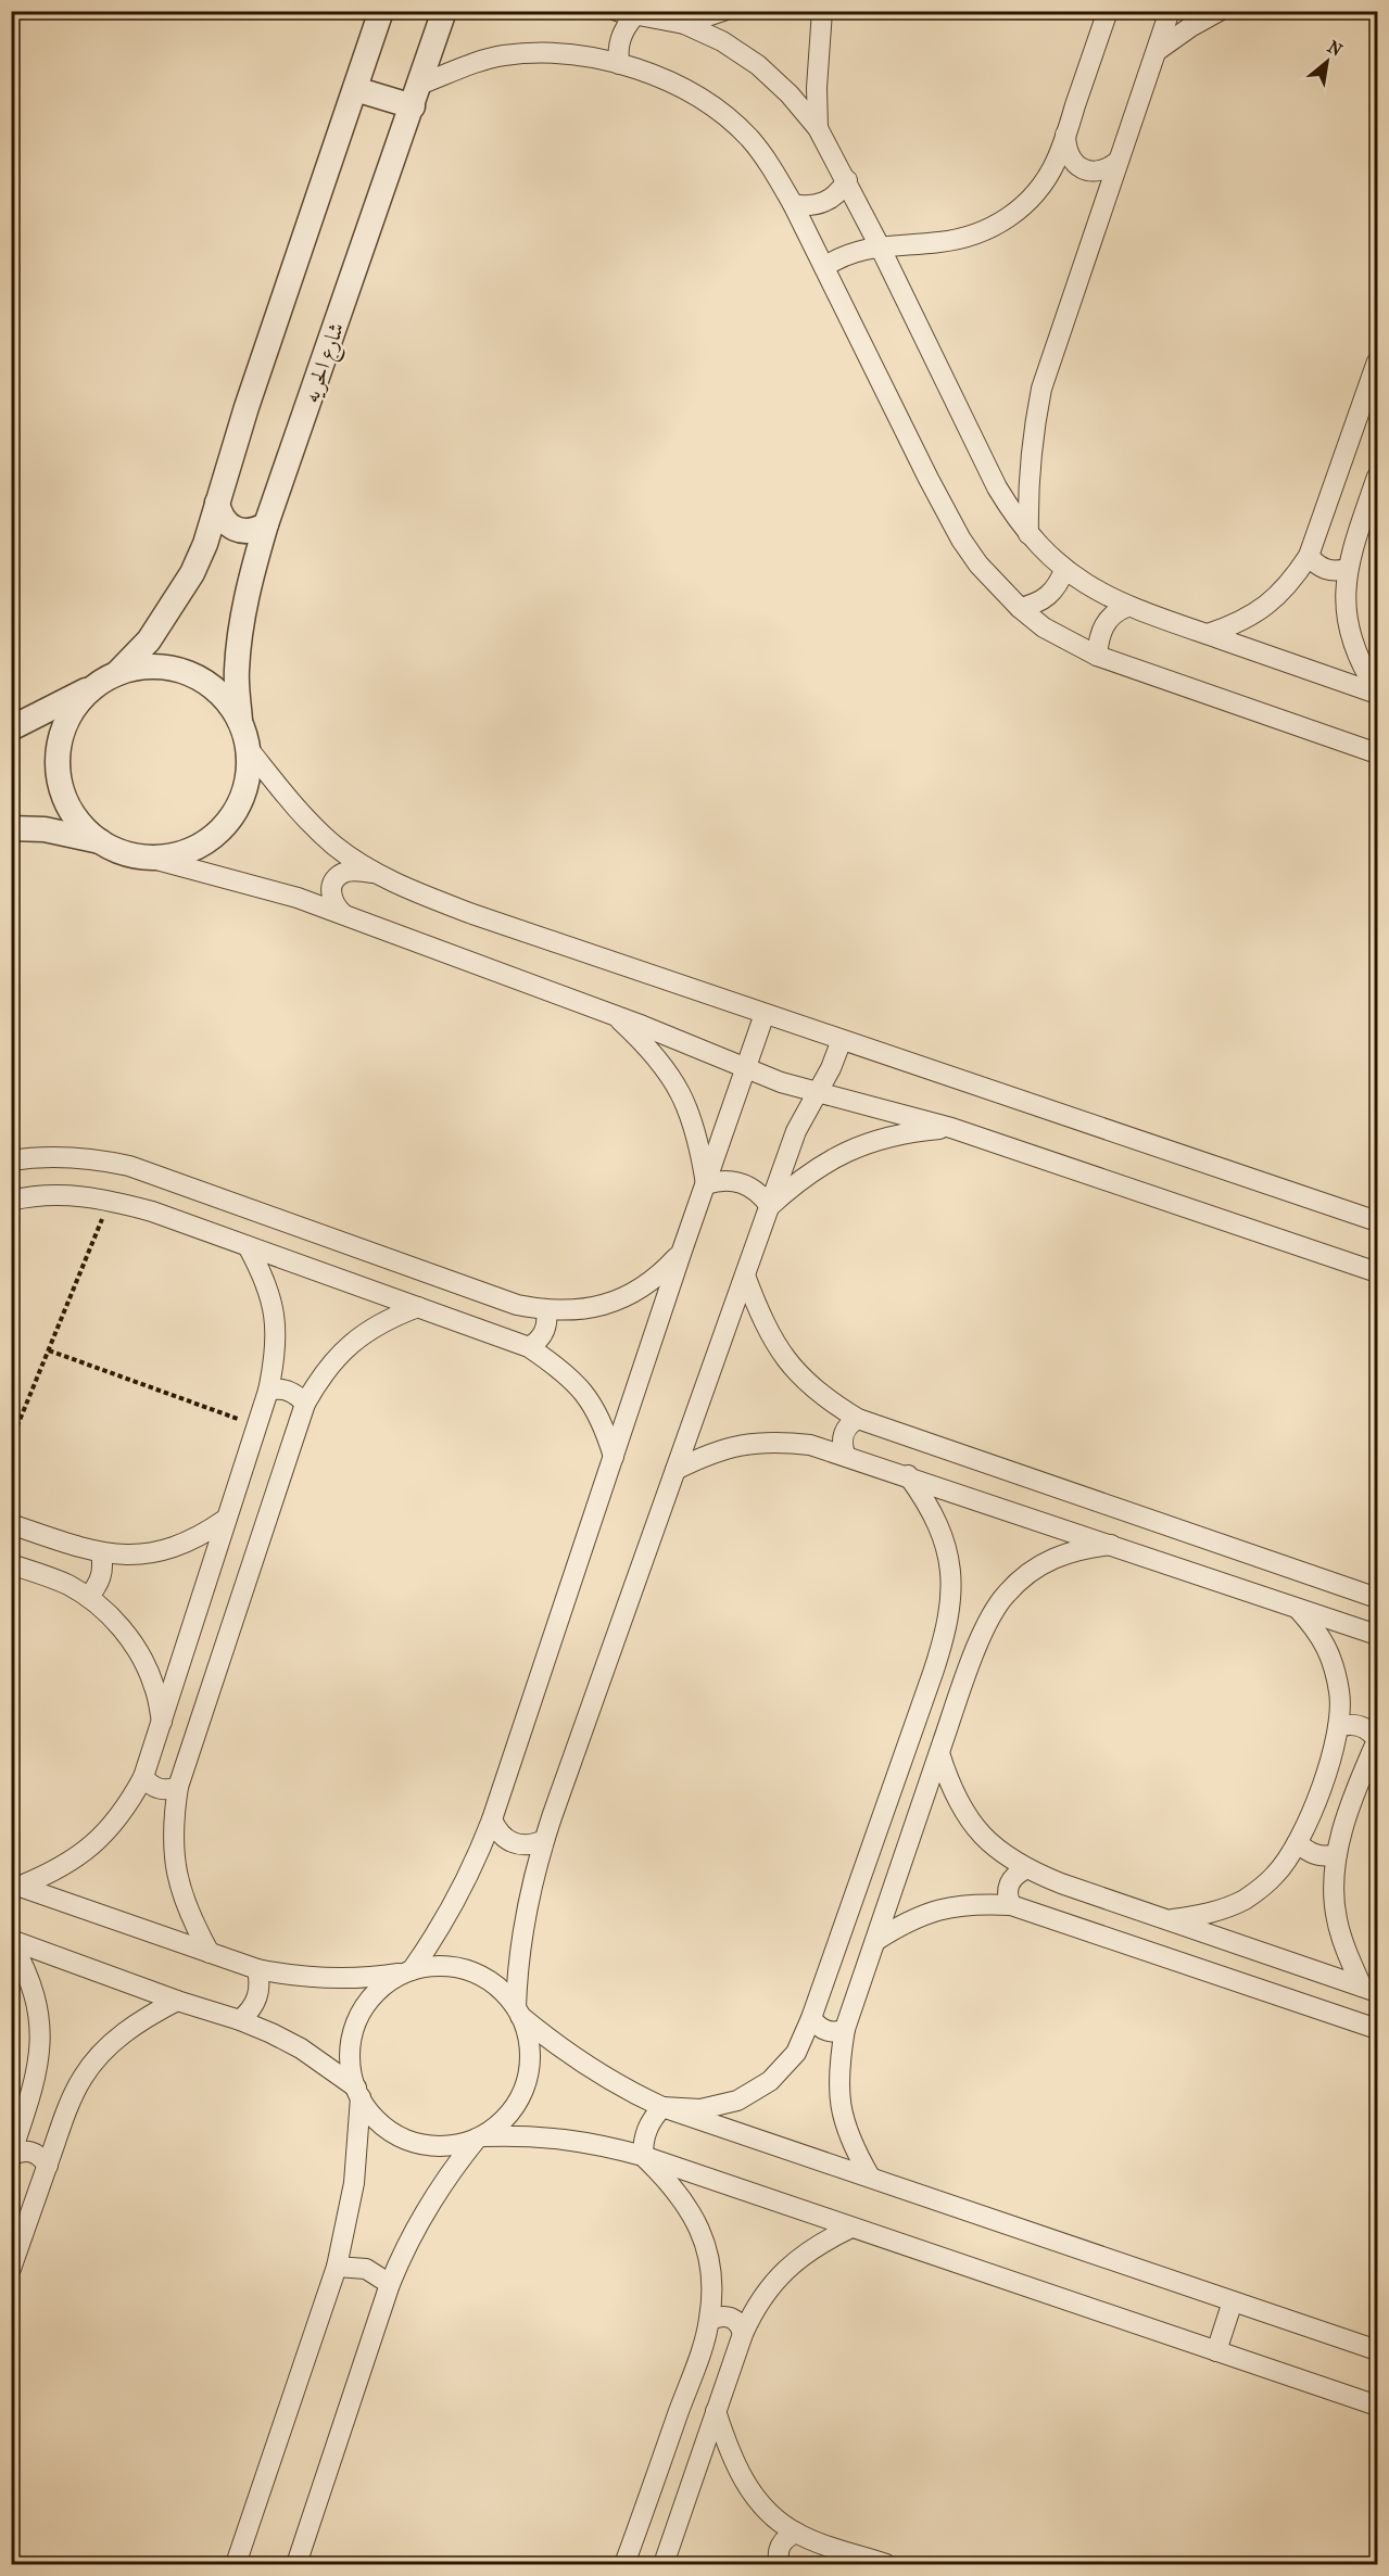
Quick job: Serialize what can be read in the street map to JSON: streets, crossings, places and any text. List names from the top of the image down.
{
  "streets": {
    "street": ["شارع الحريه"]
  },
  "north": "top right"
}
